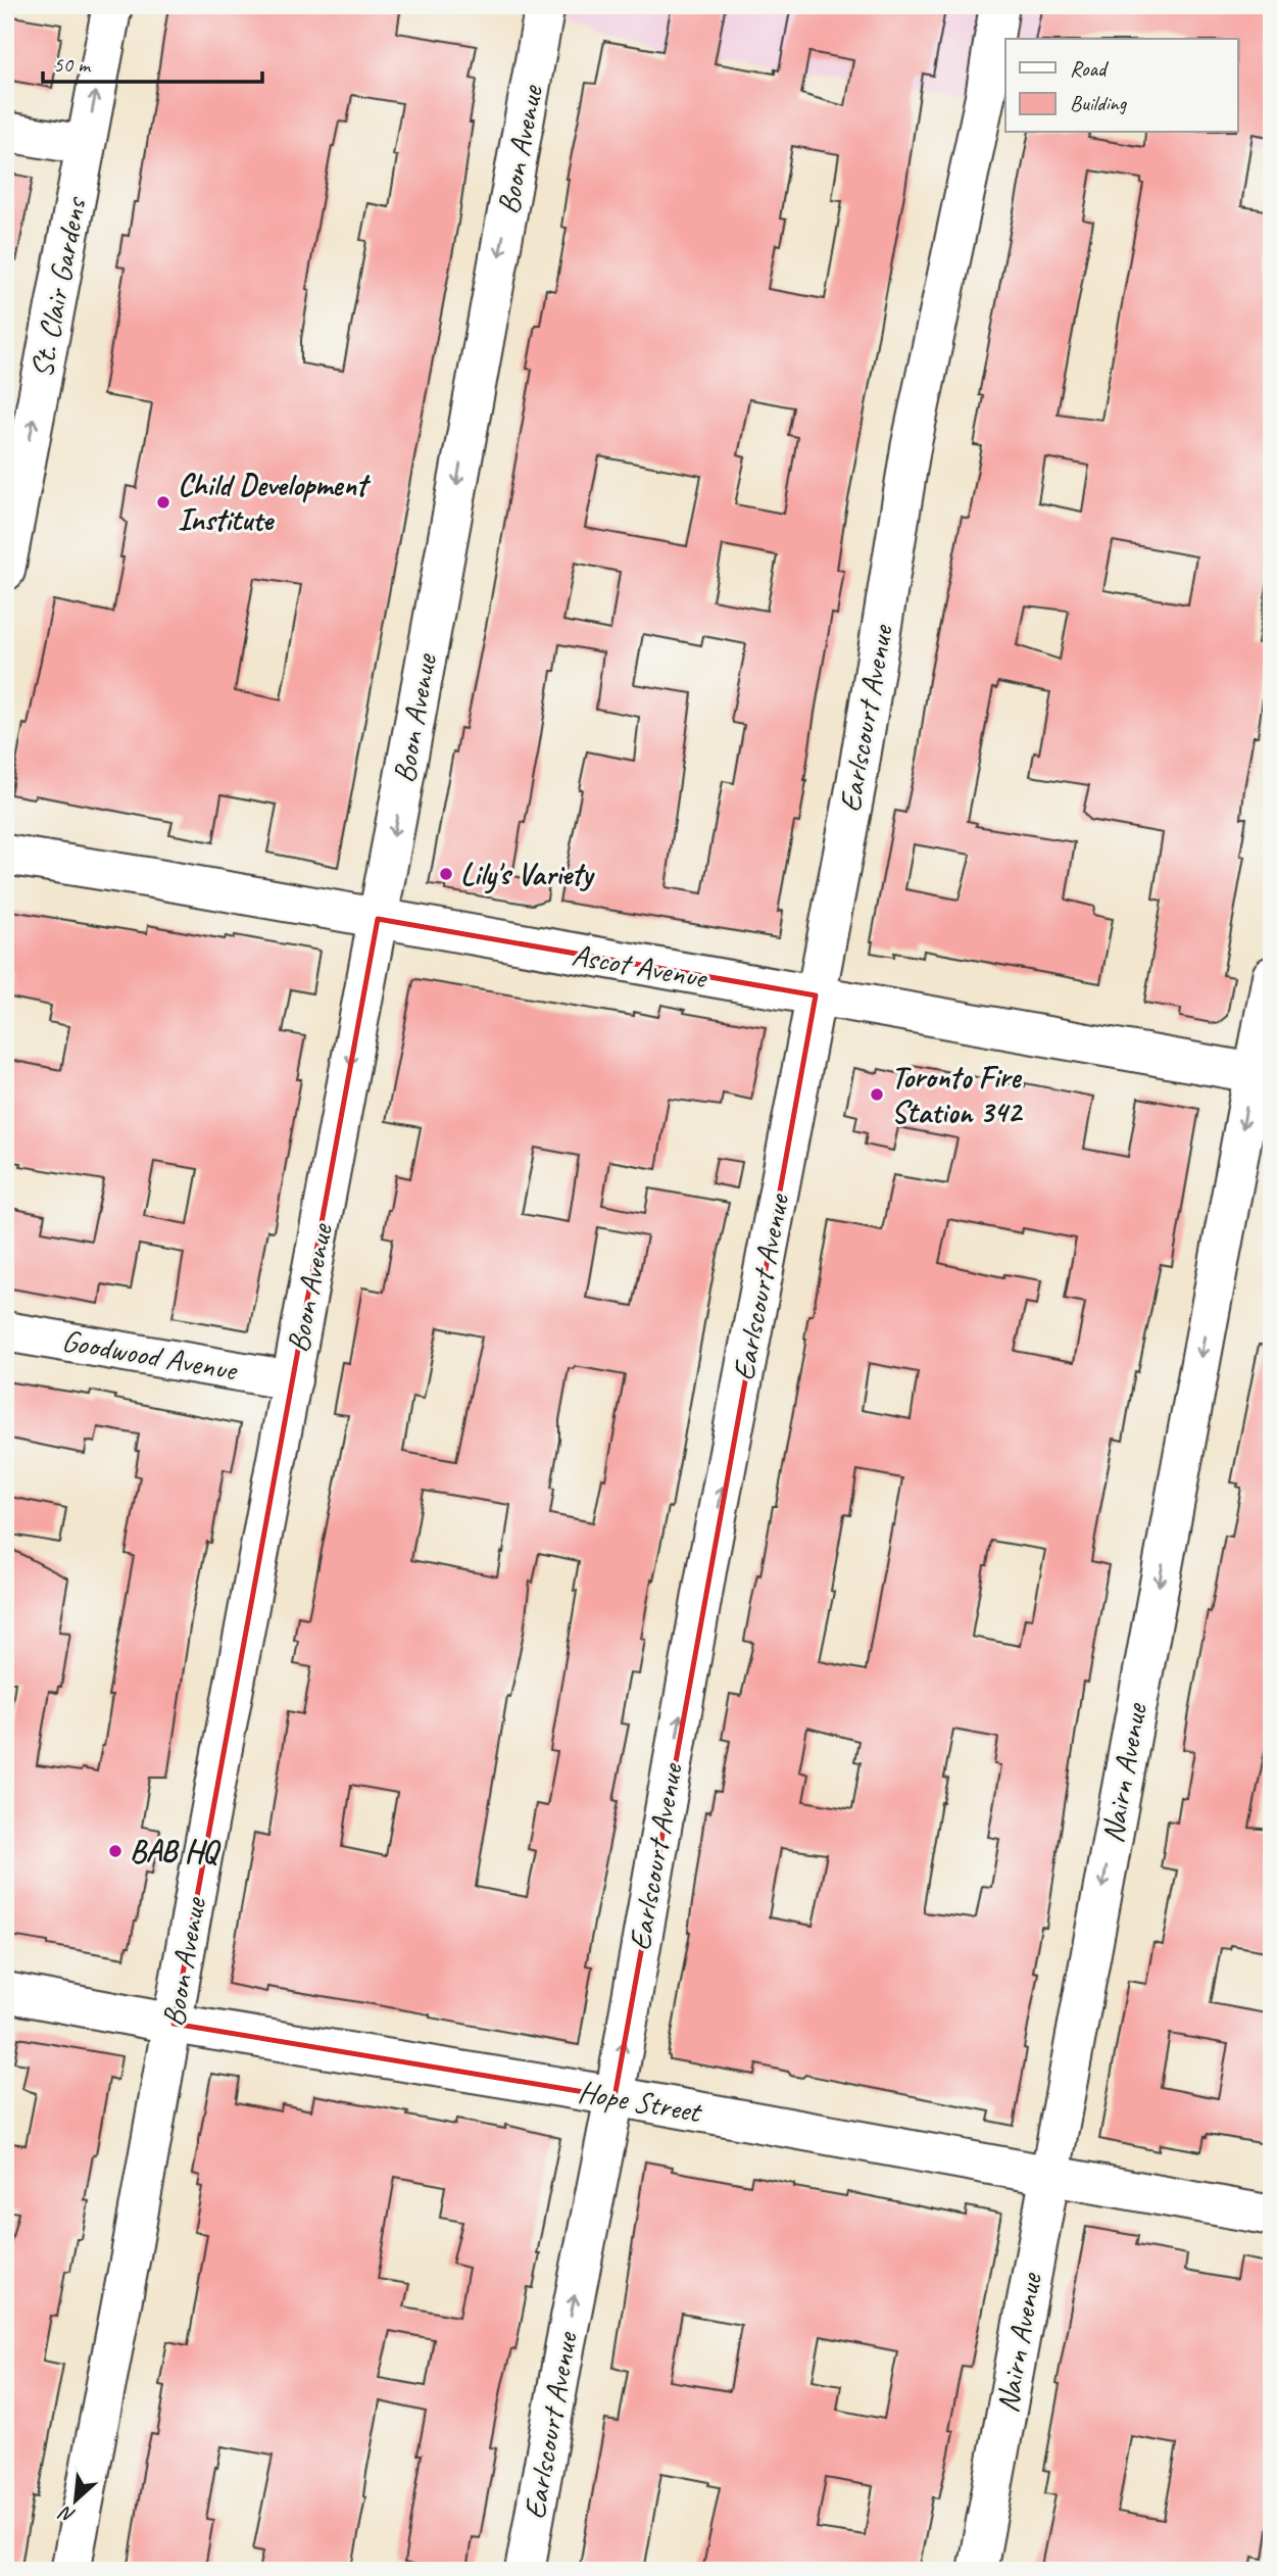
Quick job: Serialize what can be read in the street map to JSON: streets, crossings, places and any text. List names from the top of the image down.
{
  "streets": {
    "street": [
      "Boon Avenue",
      "St. Clair Gardens",
      "Earlscourt Avenue",
      "Ascot Avenue",
      "Goodwood Avenue",
      "Nairn Avenue",
      "Hope Street"
    ]
  },
  "crossings": [
    ["Boon Avenue", "Ascot Avenue"],
    ["Boon Avenue", "Goodwood Avenue"],
    ["Boon Avenue", "Hope Street"],
    ["Earlscourt Avenue", "Ascot Avenue"],
    ["Earlscourt Avenue", "Hope Street"],
    ["Ascot Avenue", "Nairn Avenue"],
    ["Nairn Avenue", "Hope Street"]
  ],
  "one_way": [
    "Boon Avenue",
    "St. Clair Gardens",
    "Earlscourt Avenue",
    "Nairn Avenue"
  ],
  "places": [
    "Child Development Institute",
    "Lily's Variety",
    "Toronto Fire Station 342",
    "BAB HQ"
  ],
  "legend": ["Road", "Building"],
  "scale_bar": "50 m",
  "north": "bottom left"
}
